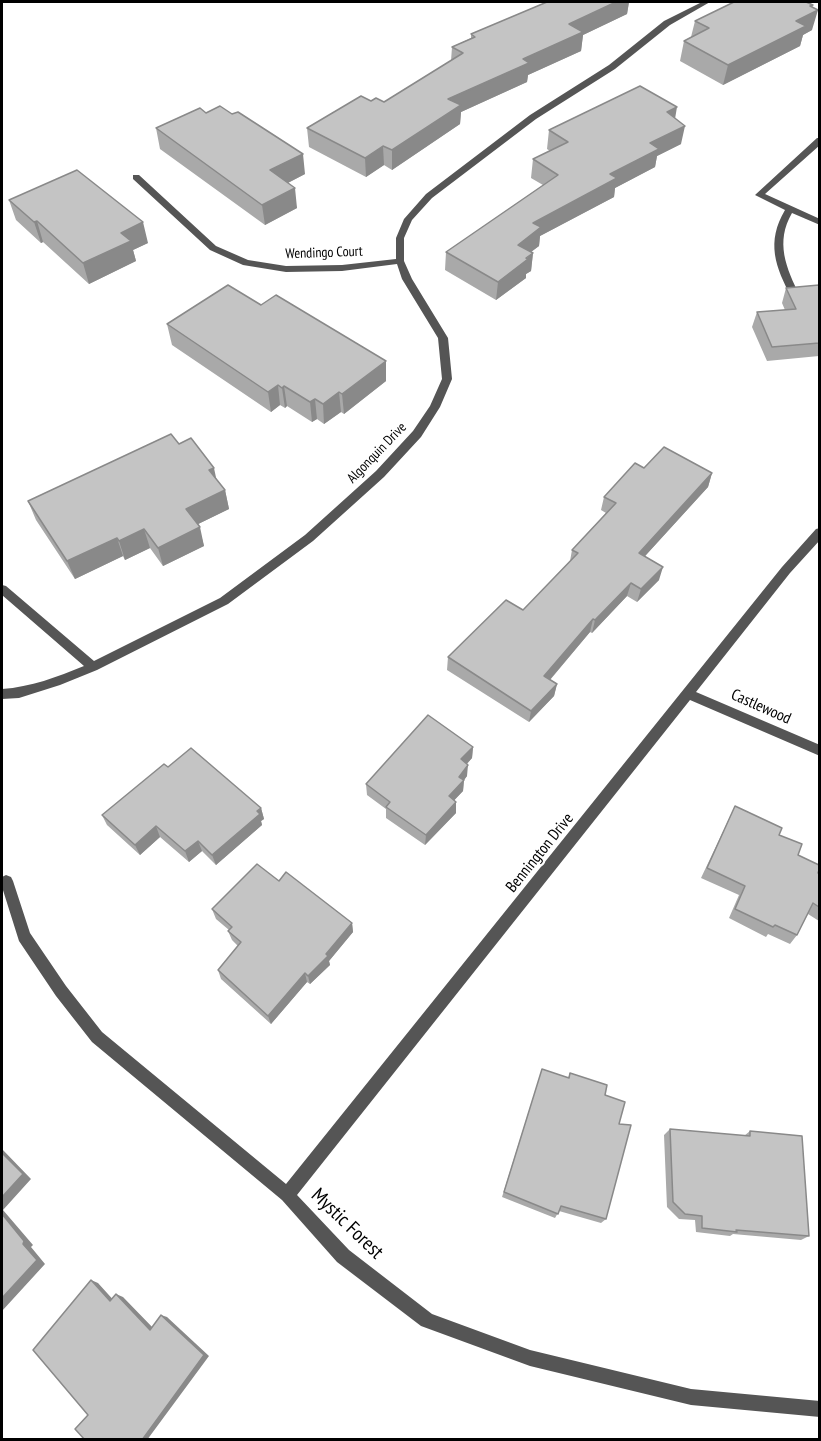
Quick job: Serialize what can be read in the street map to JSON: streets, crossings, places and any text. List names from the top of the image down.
{
  "streets": {
    "street": [
      "Wendingo Court",
      "Algonquin Drive",
      "Castlewood",
      "Bennington Drive",
      "Mystic Forest"
    ]
  },
  "crossings": [
    ["Wendingo Court", "Algonquin Drive"],
    ["Castlewood", "Bennington Drive"],
    ["Bennington Drive", "Mystic Forest"]
  ]
}
